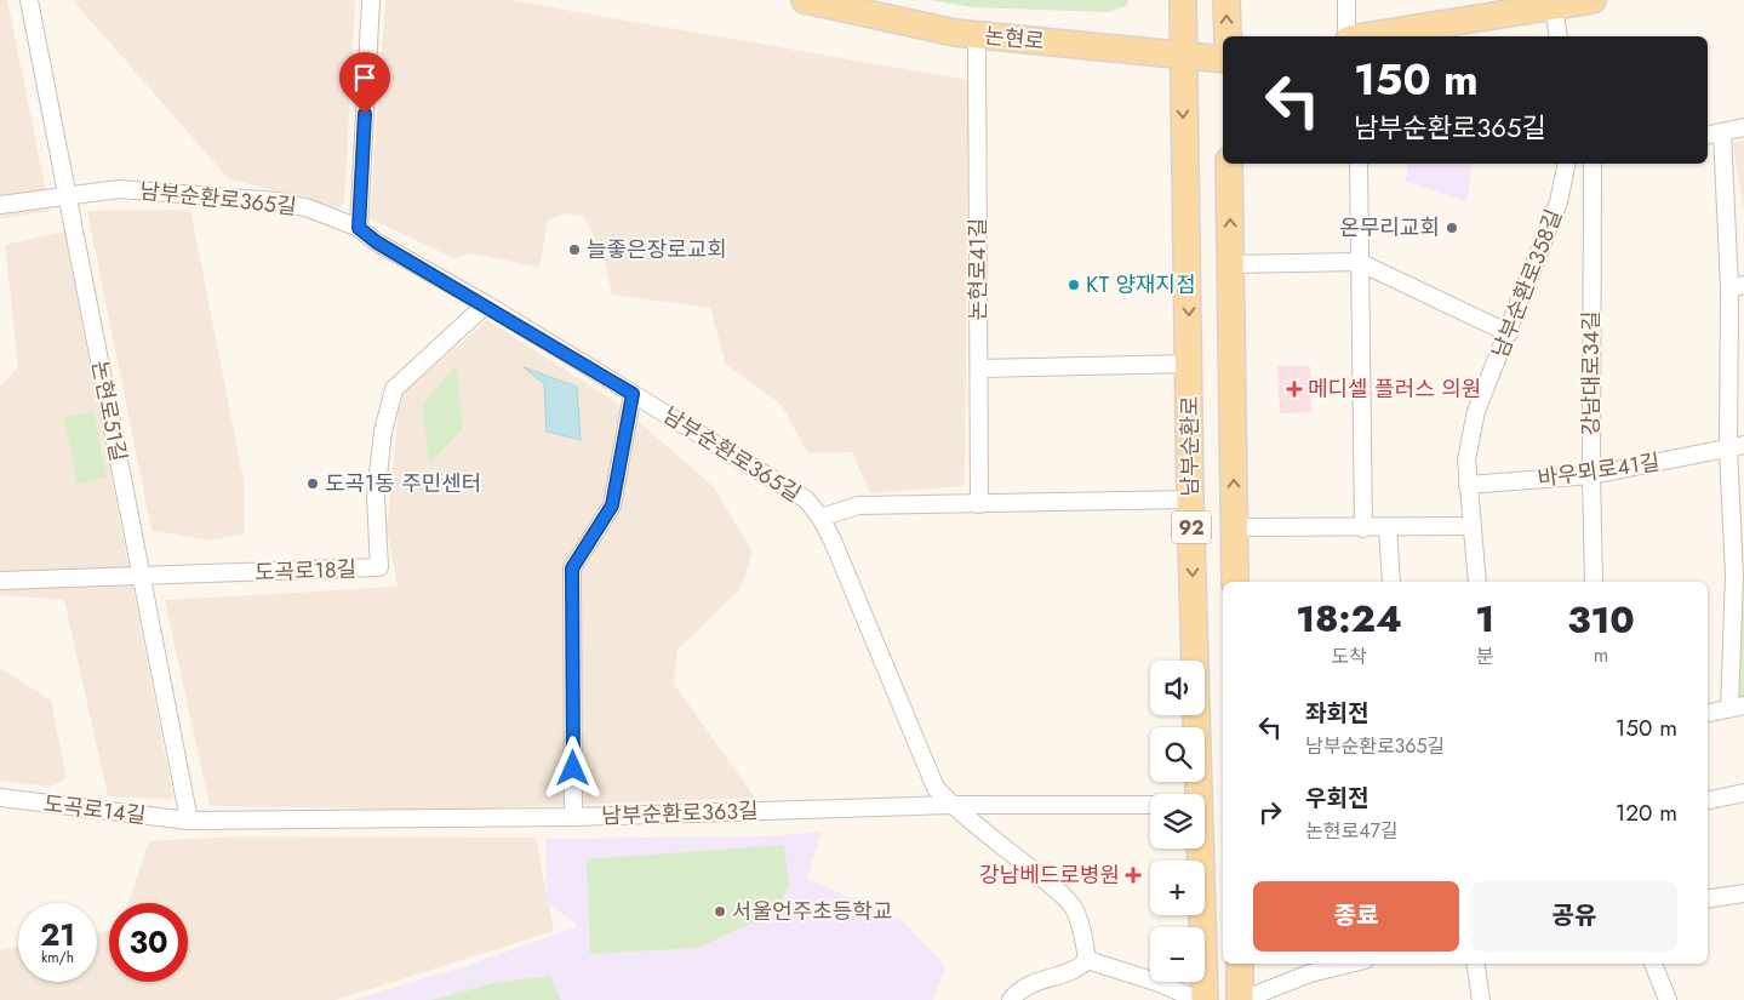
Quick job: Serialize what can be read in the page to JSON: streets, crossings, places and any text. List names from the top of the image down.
{
  "streets": {
    "main road": ["논현로", "남부순환로", "92"],
    "street": [
      "남부순환로365길",
      "논현로41길",
      "남부순환로358길",
      "강남대로34길",
      "논현로51길",
      "바우뫼로41길",
      "도곡로18길",
      "도곡로14길",
      "남부순환로363길"
    ]
  },
  "crossings": [
    ["논현로", "논현로41길"],
    ["논현로", "남부순환로"],
    ["남부순환로365길", "논현로41길"],
    ["남부순환로365길", "논현로51길"],
    ["남부순환로365길", "남부순환로"],
    ["남부순환로365길", "도곡로18길"],
    ["남부순환로358길", "바우뫼로41길"],
    ["강남대로34길", "바우뫼로41길"],
    ["논현로51길", "도곡로18길"],
    ["논현로51길", "도곡로14길"],
    ["논현로51길", "남부순환로363길"],
    ["도곡로14길", "남부순환로363길"]
  ],
  "places": {
    "other": [
      "온무리교회",
      "늘좋은장로교회",
      "KT 양재지점",
      "도곡1동 주민센터",
      "서울언주초등학교"
    ],
    "health": ["메디셀 플러스 의원", "강남베드로병원"]
  },
  "page": {
    "turn": ["150 m", "남부순환로365길"],
    "eta": [
      "18:24",
      "도착",
      "1",
      "분",
      "310",
      "m"
    ],
    "map_buttons": ["+", "−"],
    "list": [
      {
        "name": "좌회전",
        "note": "남부순환로365길",
        "value": "150 m"
      },
      {
        "name": "우회전",
        "note": "논현로47길",
        "value": "120 m"
      }
    ],
    "buttons": ["종료", "공유"],
    "speed": "21 km/h",
    "limit": "30"
  }
}
